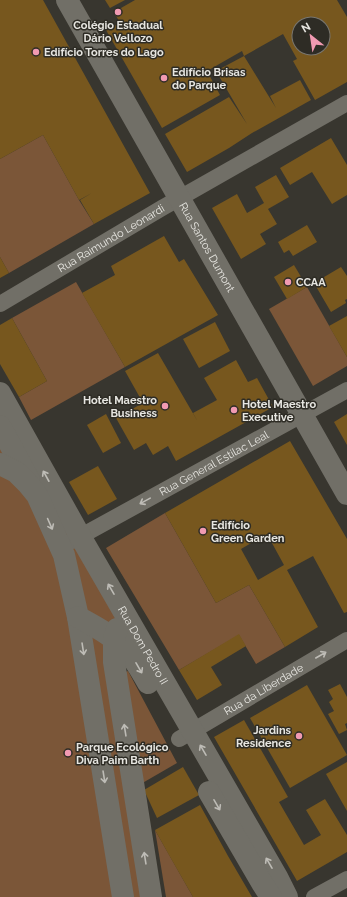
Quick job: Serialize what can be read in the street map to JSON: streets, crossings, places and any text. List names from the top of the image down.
{
  "streets": {
    "street": [
      "Rua Raimundo Leonardi",
      "Rua Santos Dumont",
      "Rua General Estilac Leal",
      "Rua Dom Pedro II",
      "Rua da Liberdade"
    ]
  },
  "crossings": [
    ["Rua Raimundo Leonardi", "Rua Santos Dumont"],
    ["Rua Santos Dumont", "Rua General Estilac Leal"],
    ["Rua General Estilac Leal", "Rua Dom Pedro II"],
    ["Rua Dom Pedro II", "Rua da Liberdade"]
  ],
  "one_way": ["Rua General Estilac Leal", "Rua da Liberdade"],
  "places": [
    "Colégio Estadual Dário Vellozo",
    "Edifício Torres do Lago",
    "Edifício Brisas do Parque",
    "CCAA",
    "Hotel Maestro Business",
    "Hotel Maestro Executive",
    "Edifício Green Garden",
    "Jardins Residence",
    "Parque Ecológico Diva Paim Barth"
  ],
  "north": "top left"
}
